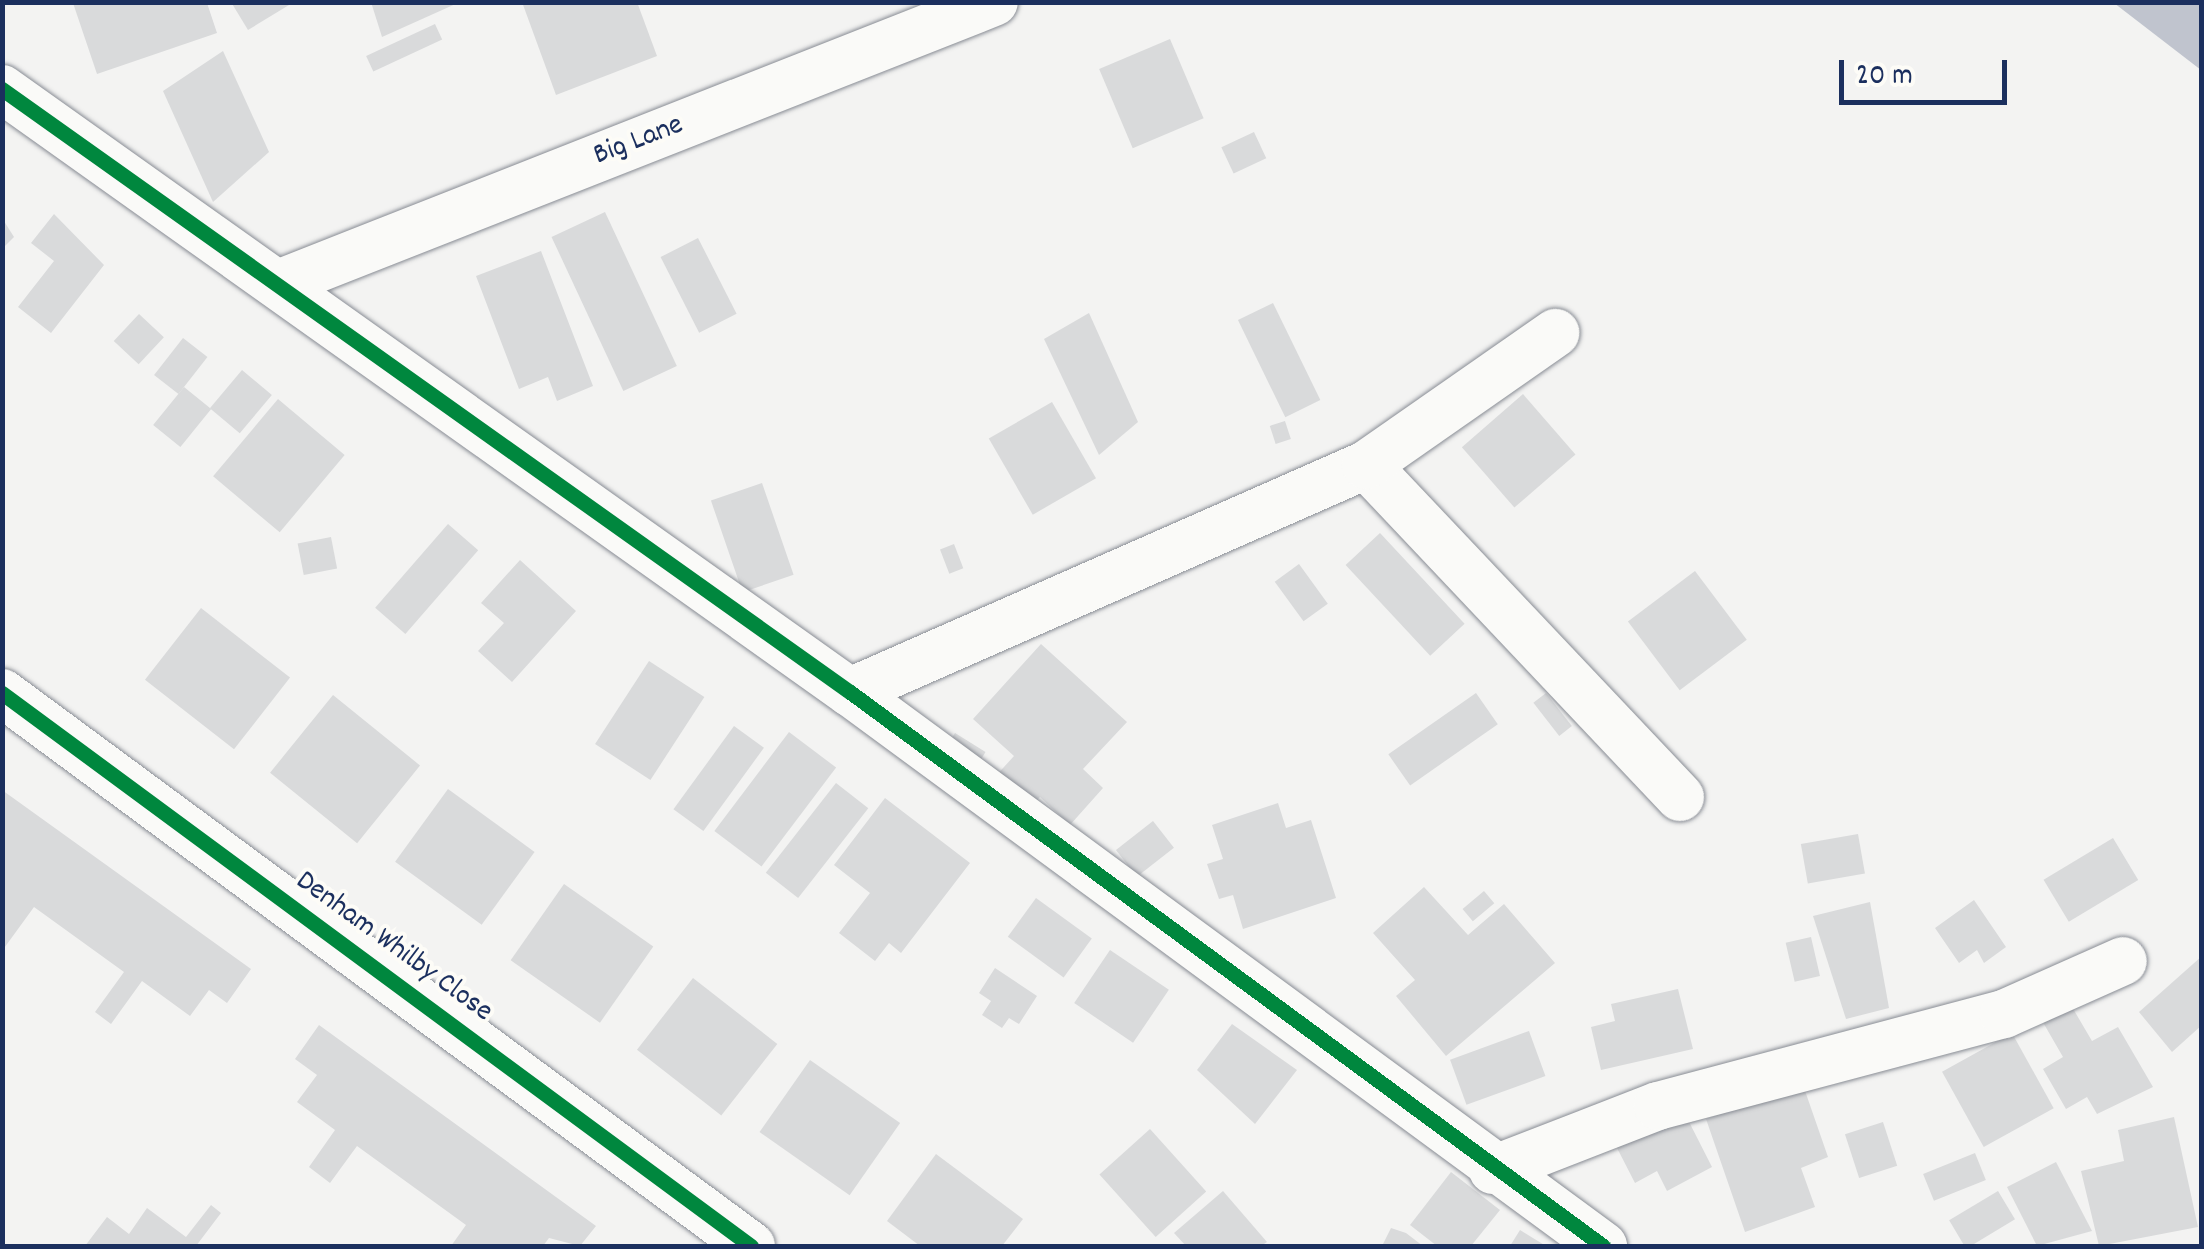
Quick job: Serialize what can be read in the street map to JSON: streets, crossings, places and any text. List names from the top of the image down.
{
  "streets": {
    "street": ["Big Lane", "Denham Whilby Close"]
  },
  "scale_bar": "20 m"
}
